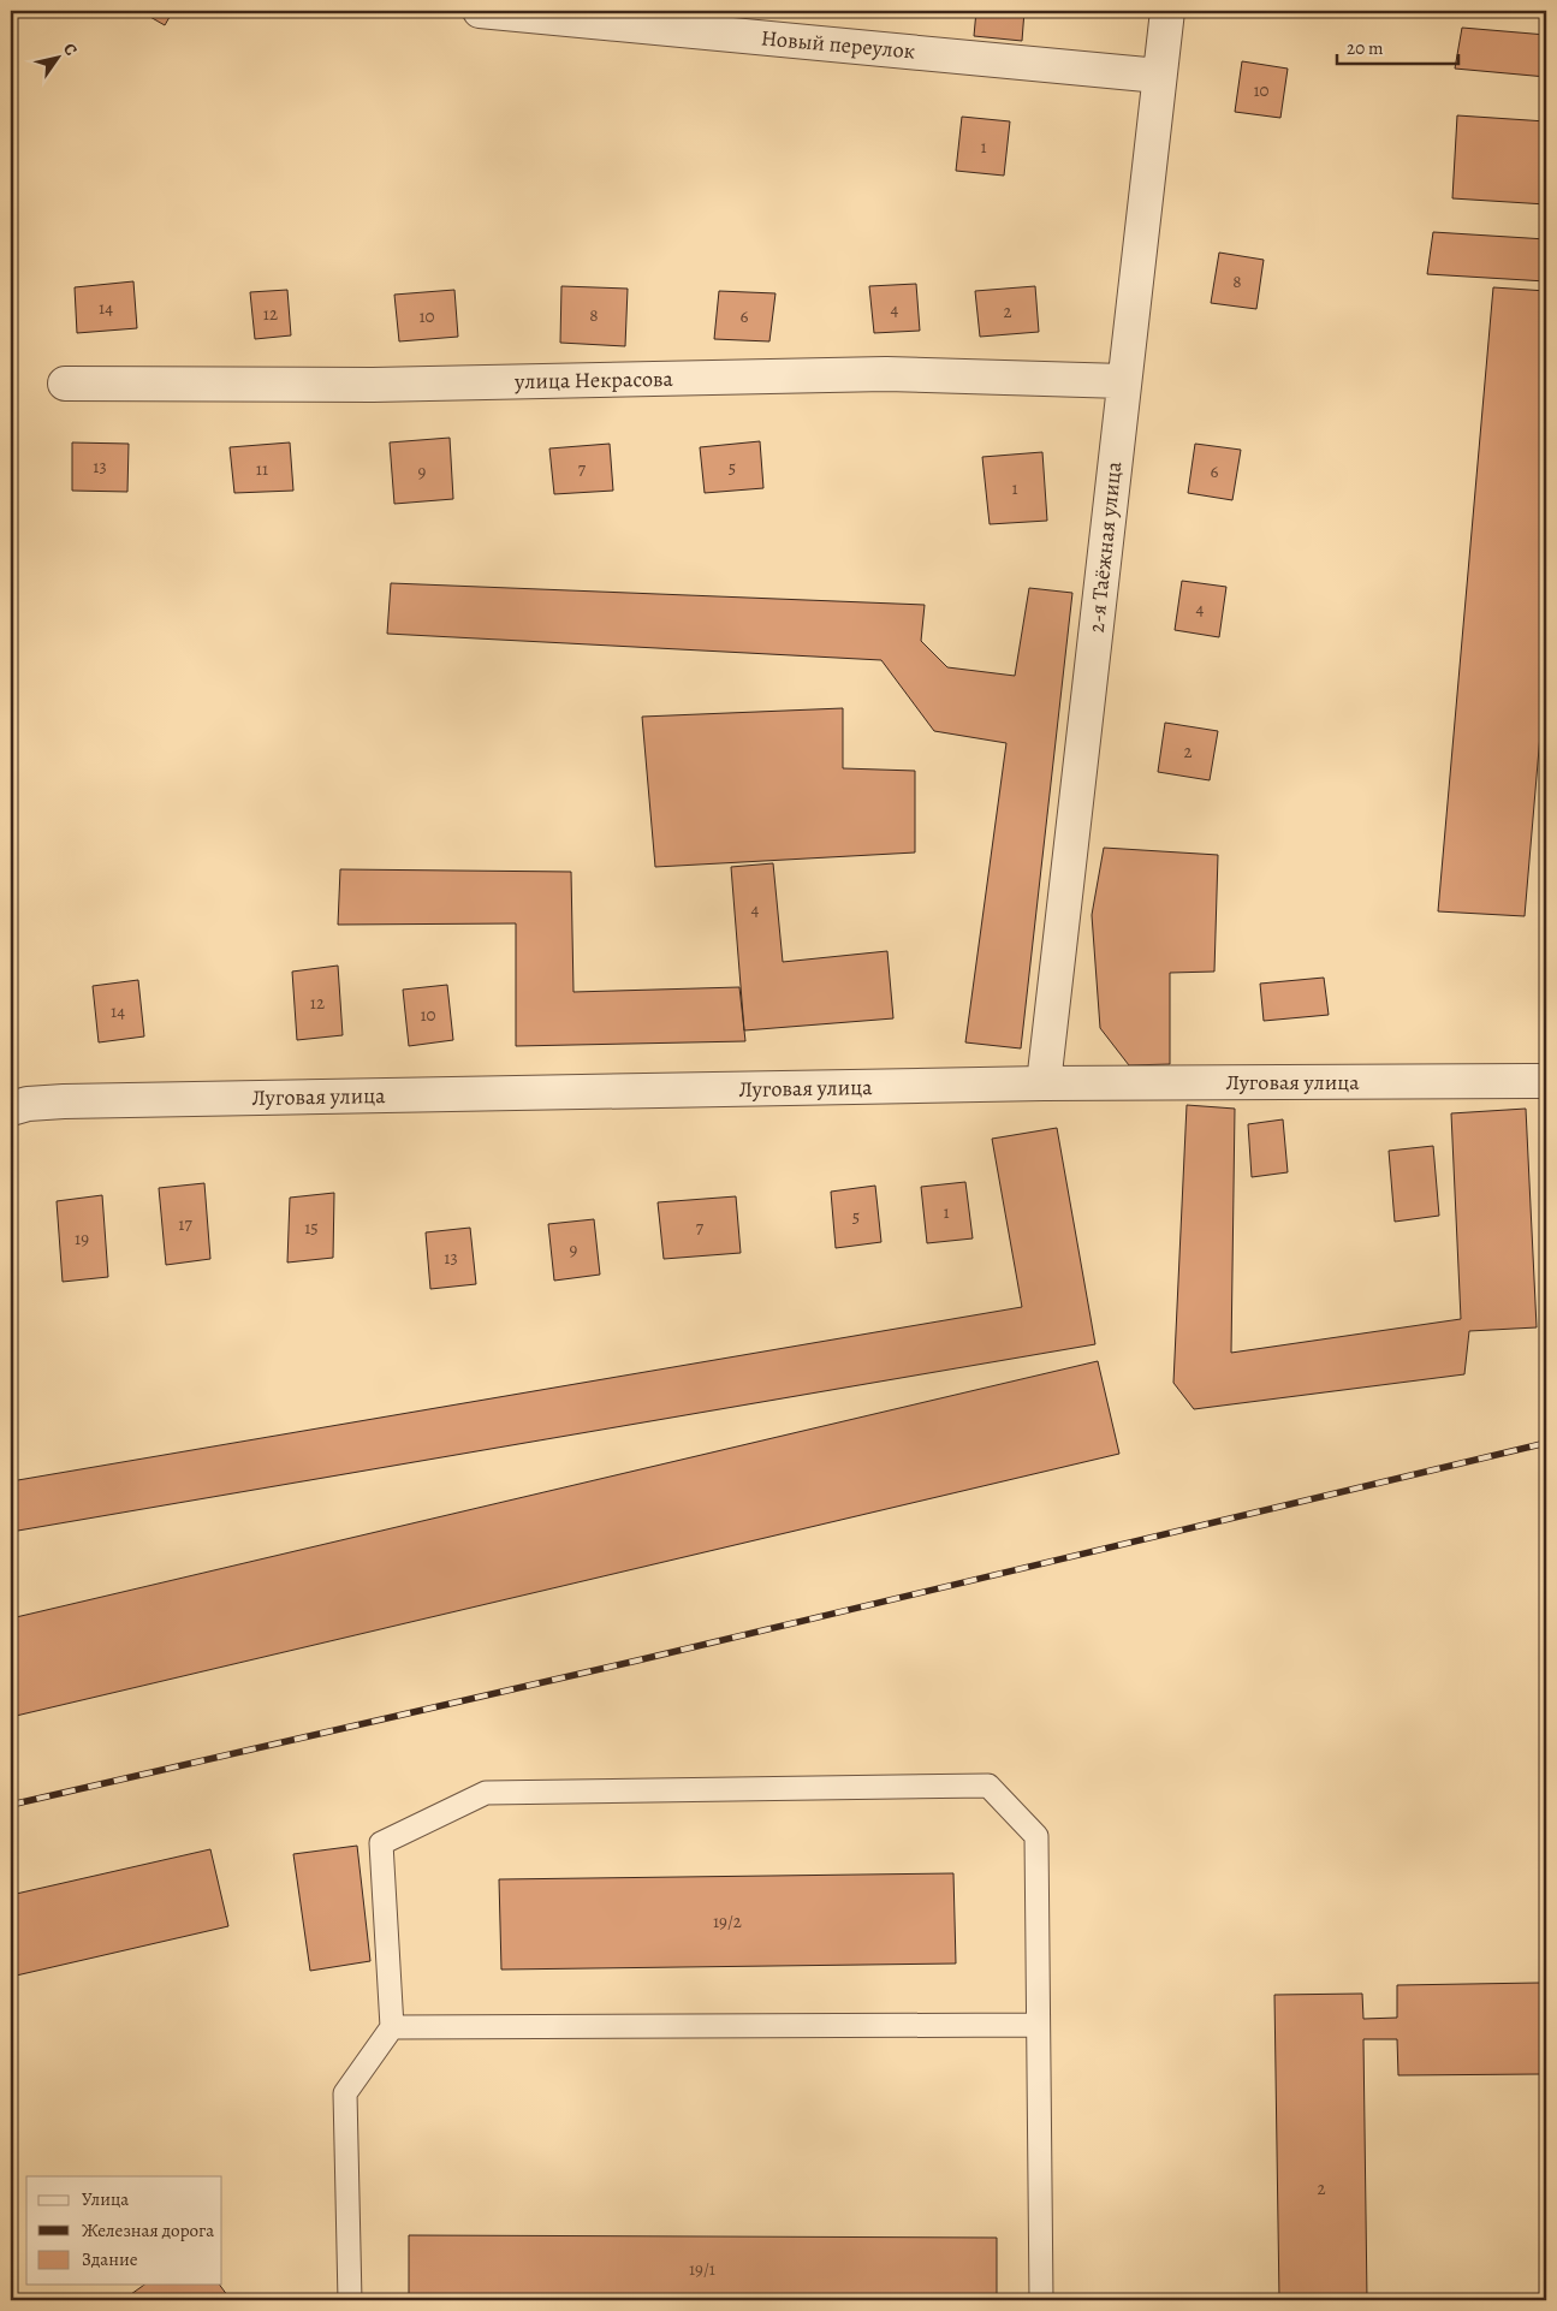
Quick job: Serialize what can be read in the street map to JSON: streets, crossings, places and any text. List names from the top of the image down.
{
  "streets": {
    "street": [
      "Новый переулок",
      "улица Некрасова",
      "2-я Таёжная улица",
      "Луговая улица"
    ]
  },
  "crossings": [
    ["Новый переулок", "2-я Таёжная улица"],
    ["улица Некрасова", "2-я Таёжная улица"],
    ["2-я Таёжная улица", "Луговая улица"]
  ],
  "house_numbers": [
    "10",
    "1",
    "8",
    "14",
    "4",
    "2",
    "12",
    "8",
    "10",
    "6",
    "13",
    "5",
    "11",
    "7",
    "9",
    "6",
    "1",
    "4",
    "2",
    "4",
    "12",
    "14",
    "10",
    "1",
    "5",
    "17",
    "15",
    "7",
    "19",
    "9",
    "13",
    "19/2",
    "2",
    "19/1"
  ],
  "legend": ["Улица", "Железная дорога", "Здание"],
  "scale_bar": "20 m",
  "north": "top right"
}
